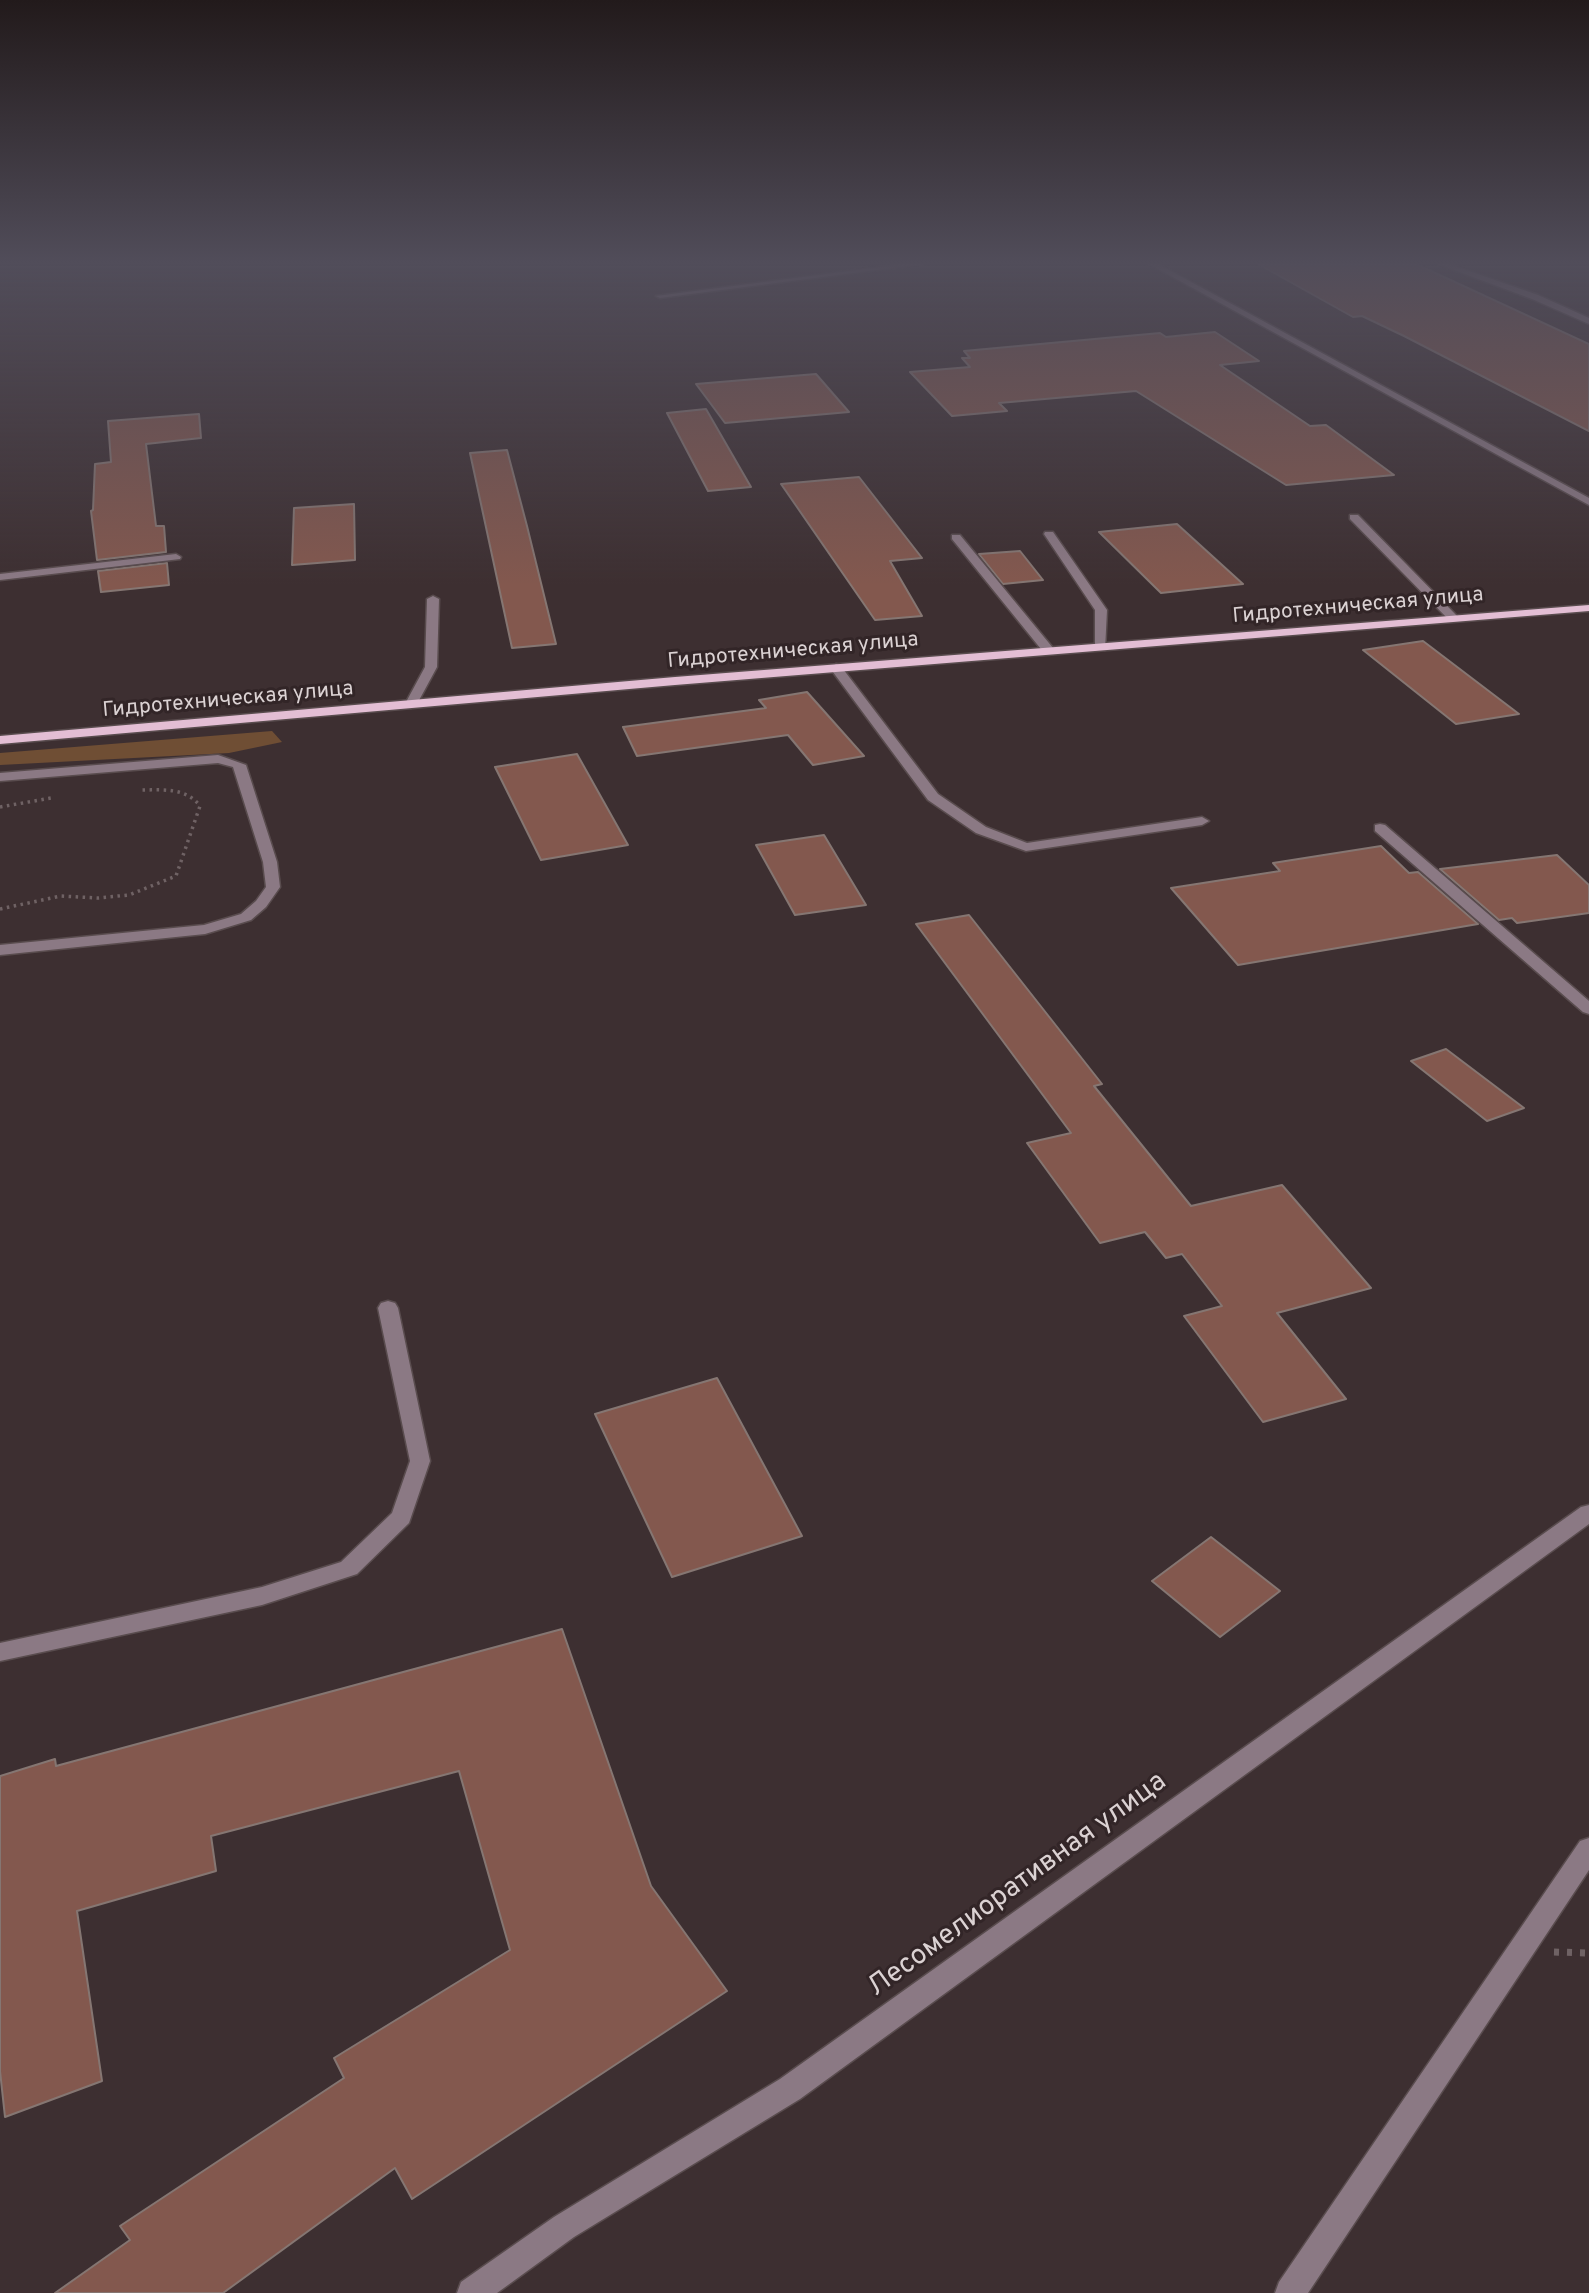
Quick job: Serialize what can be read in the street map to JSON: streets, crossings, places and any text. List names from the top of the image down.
{
  "streets": {
    "main road": ["Гидротехническая улица"],
    "street": ["Лесомелиоративная улица"]
  }
}
